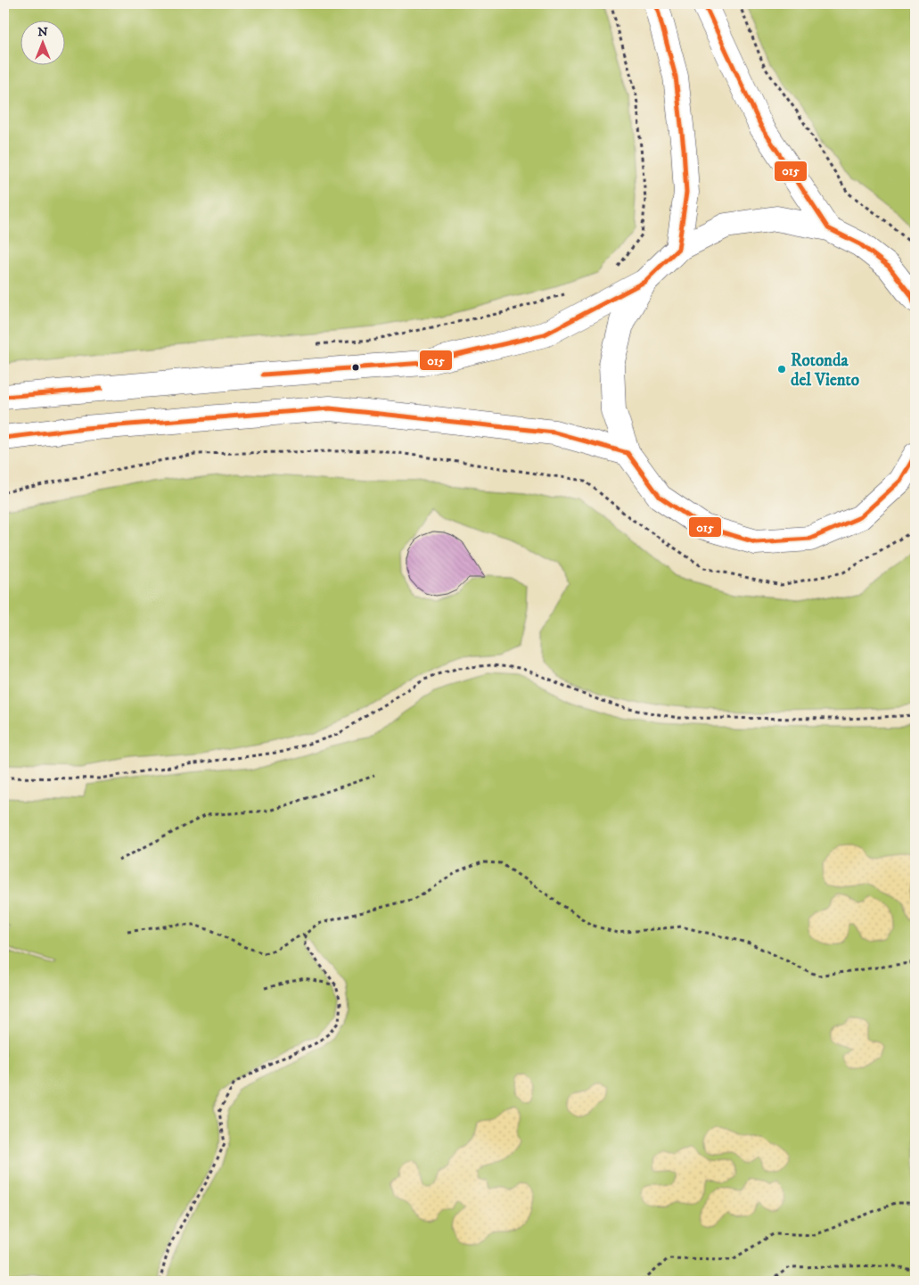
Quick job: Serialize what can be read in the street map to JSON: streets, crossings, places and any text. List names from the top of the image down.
{
  "places": ["Rotonda del Viento"],
  "lines": ["transit line 015"],
  "north": "top"
}
